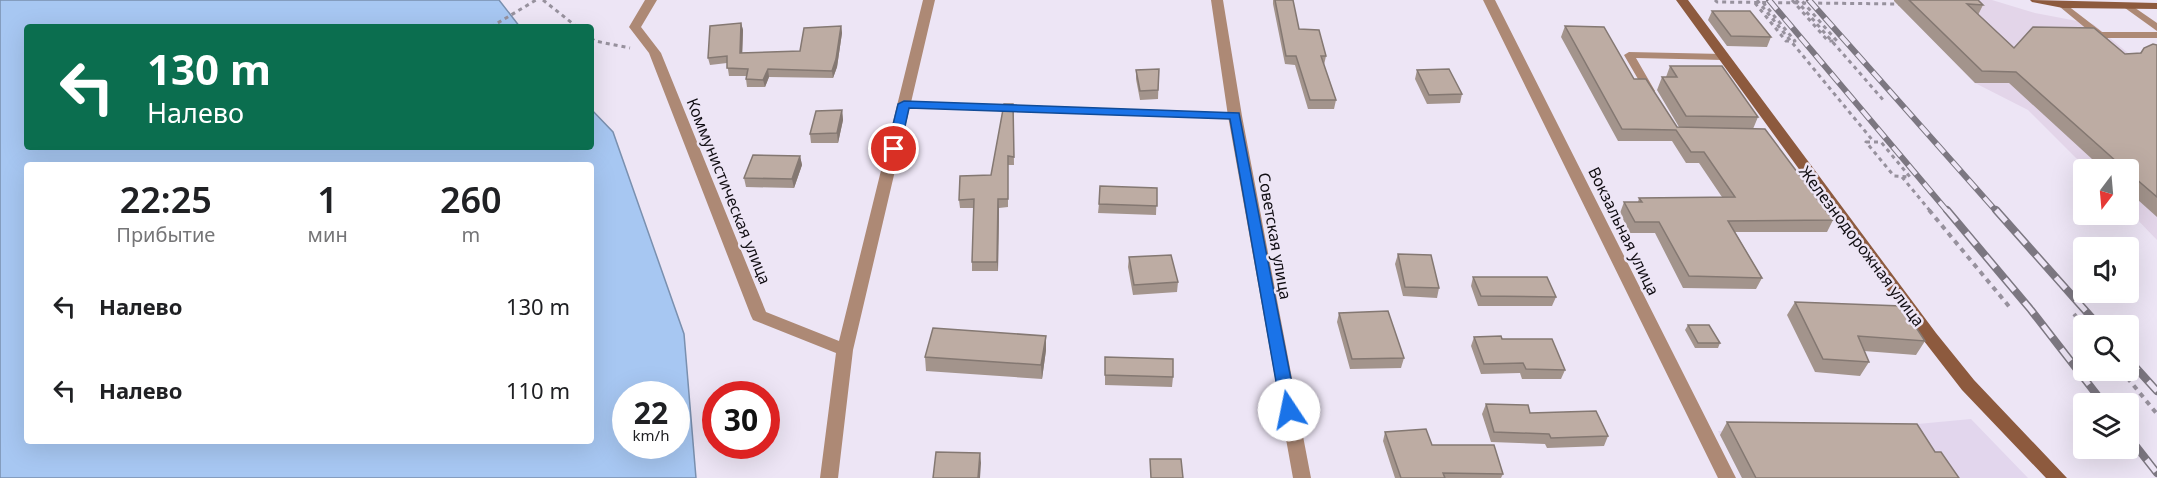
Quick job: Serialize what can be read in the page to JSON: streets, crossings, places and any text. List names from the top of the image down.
{
  "streets": {
    "street": [
      "Коммунистическая улица",
      "Вокзальная улица",
      "Советская улица",
      "Железнодорожная улица"
    ]
  },
  "north": "bottom",
  "page": {
    "turn": ["130 m", "Налево"],
    "eta": [
      "22:25",
      "Прибытие",
      "1",
      "мин",
      "260",
      "m"
    ],
    "list": [
      {
        "name": "Налево",
        "value": "130 m"
      },
      {
        "name": "Налево",
        "value": "110 m"
      }
    ],
    "speed": "22 km/h",
    "limit": "30"
  }
}
